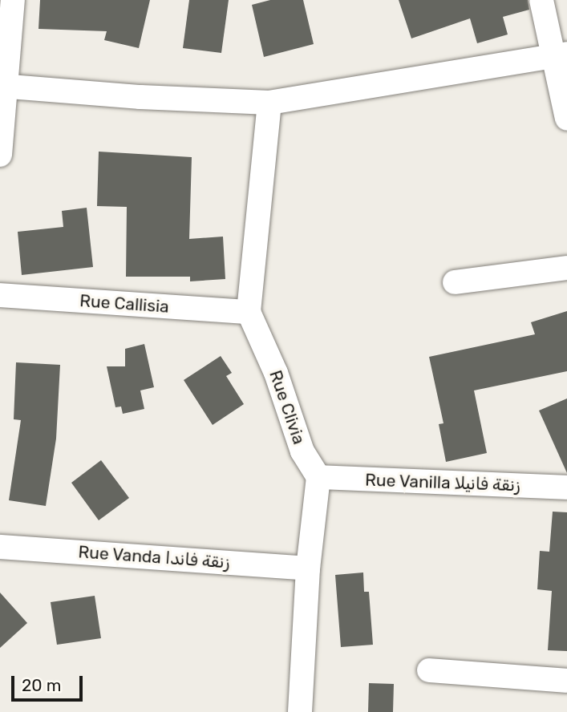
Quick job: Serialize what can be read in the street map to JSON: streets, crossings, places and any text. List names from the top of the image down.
{
  "streets": {
    "street": [
      "Rue Callisia",
      "Rue Clivia",
      "Rue Vanilla زنقة فانيلا",
      "Rue Vanda زنقة فاندا"
    ]
  },
  "crossings": [
    ["Rue Callisia", "Rue Clivia"],
    ["Rue Clivia", "Rue Vanilla زنقة فانيلا"]
  ],
  "scale_bar": "20 m"
}
